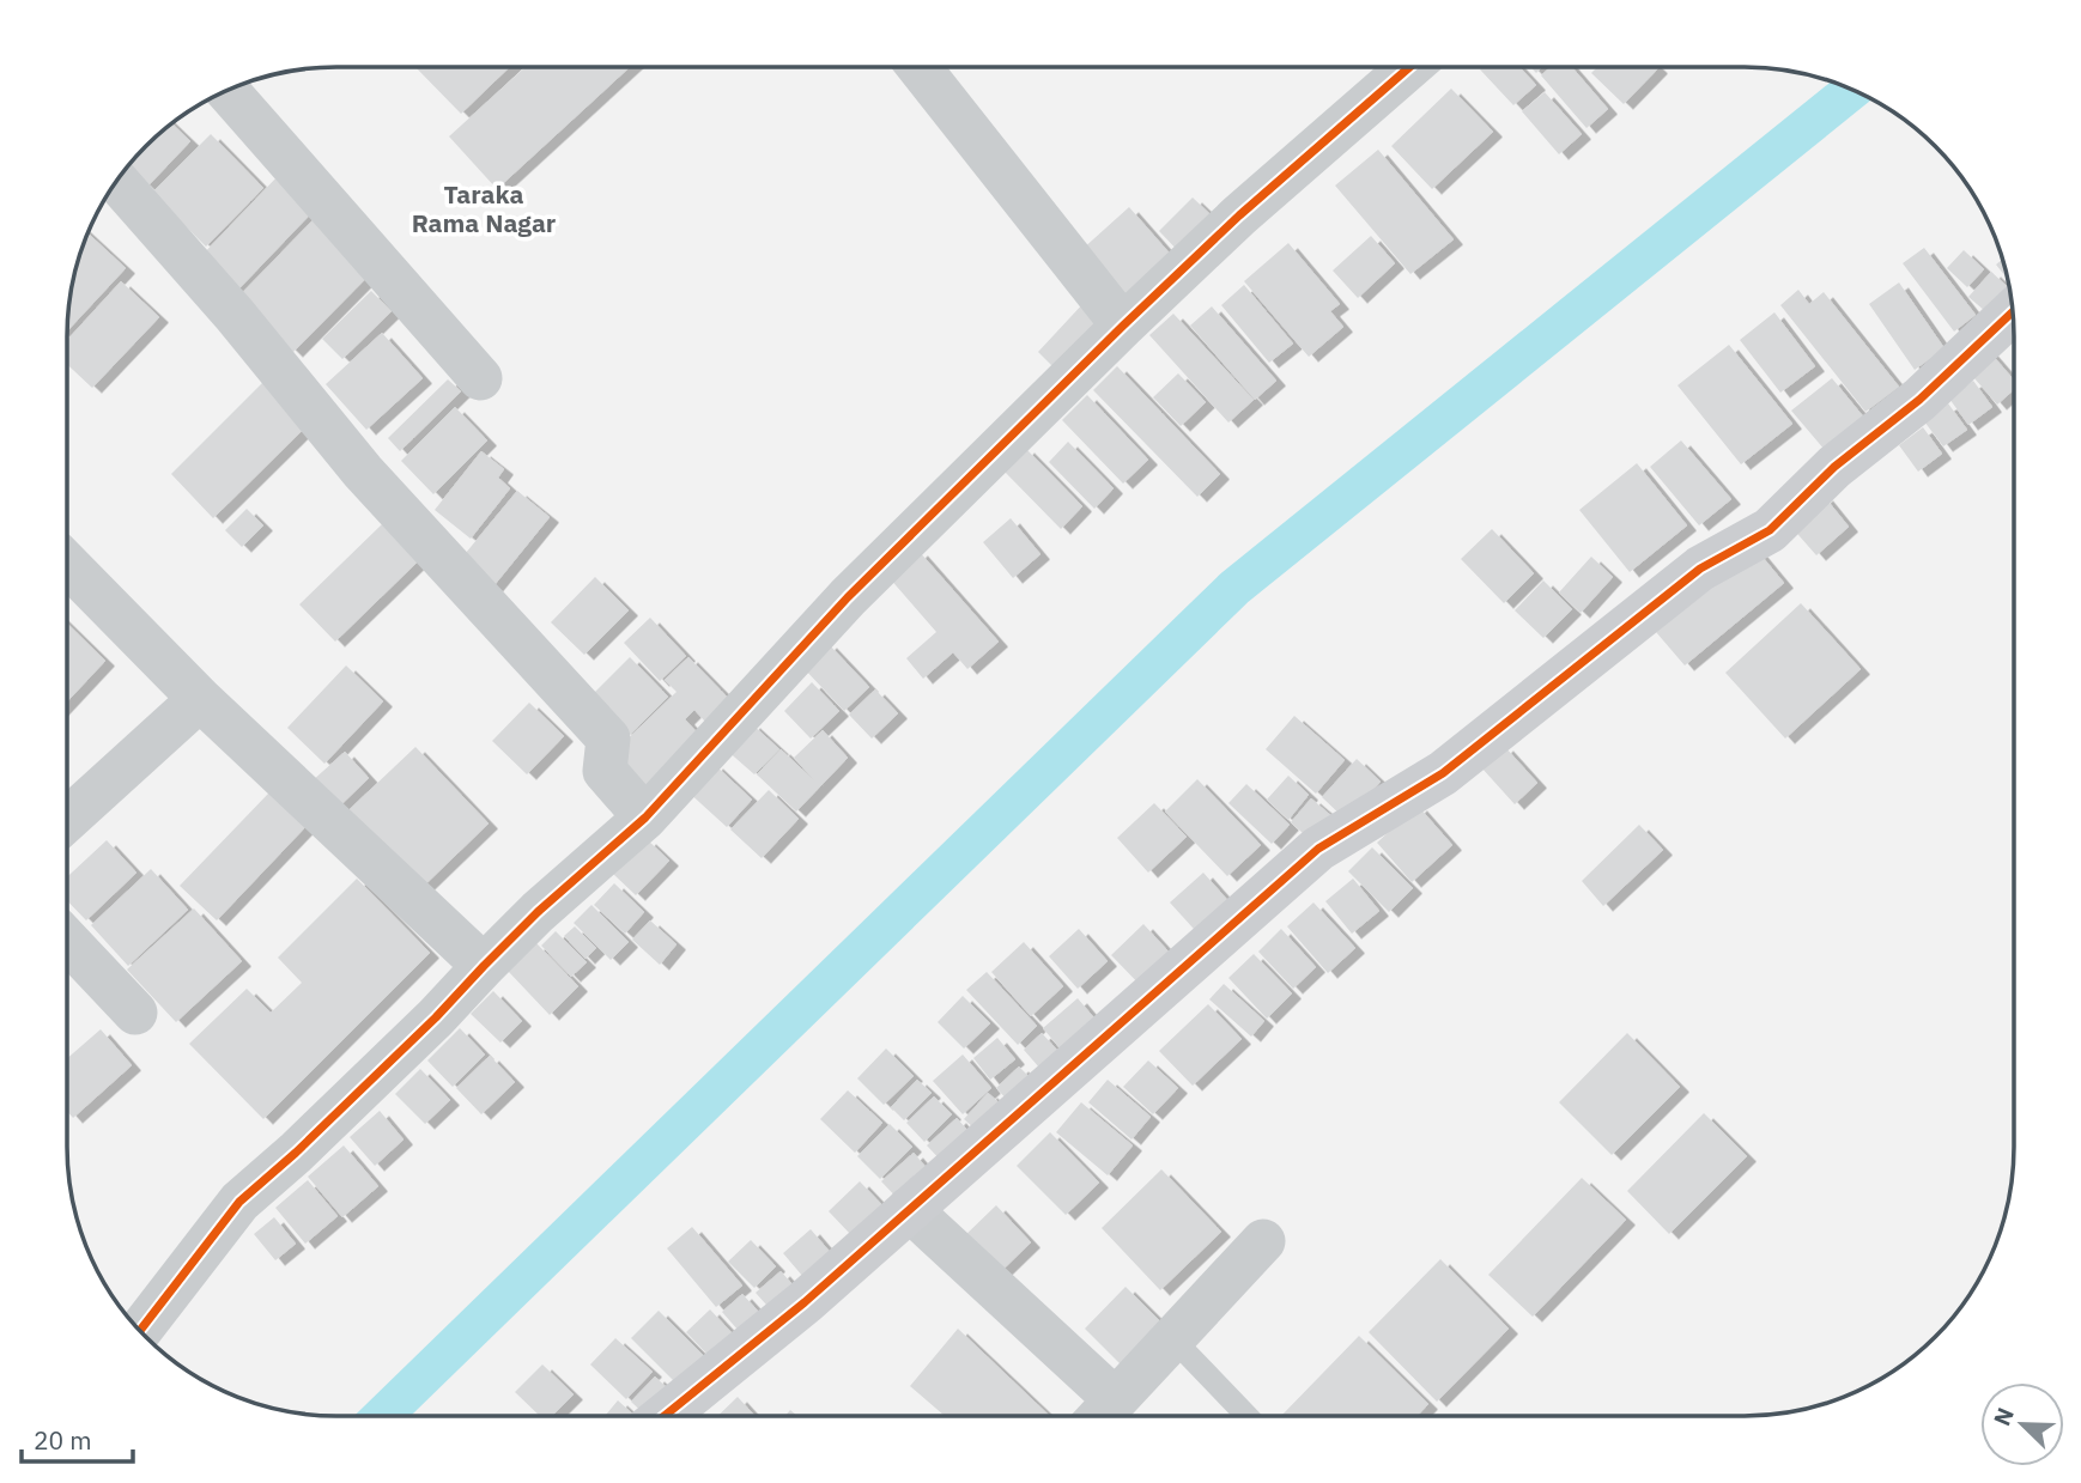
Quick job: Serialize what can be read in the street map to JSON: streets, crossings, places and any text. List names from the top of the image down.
{
  "districts": ["Taraka Rama Nagar"],
  "scale_bar": "20 m",
  "north": "top left"
}
